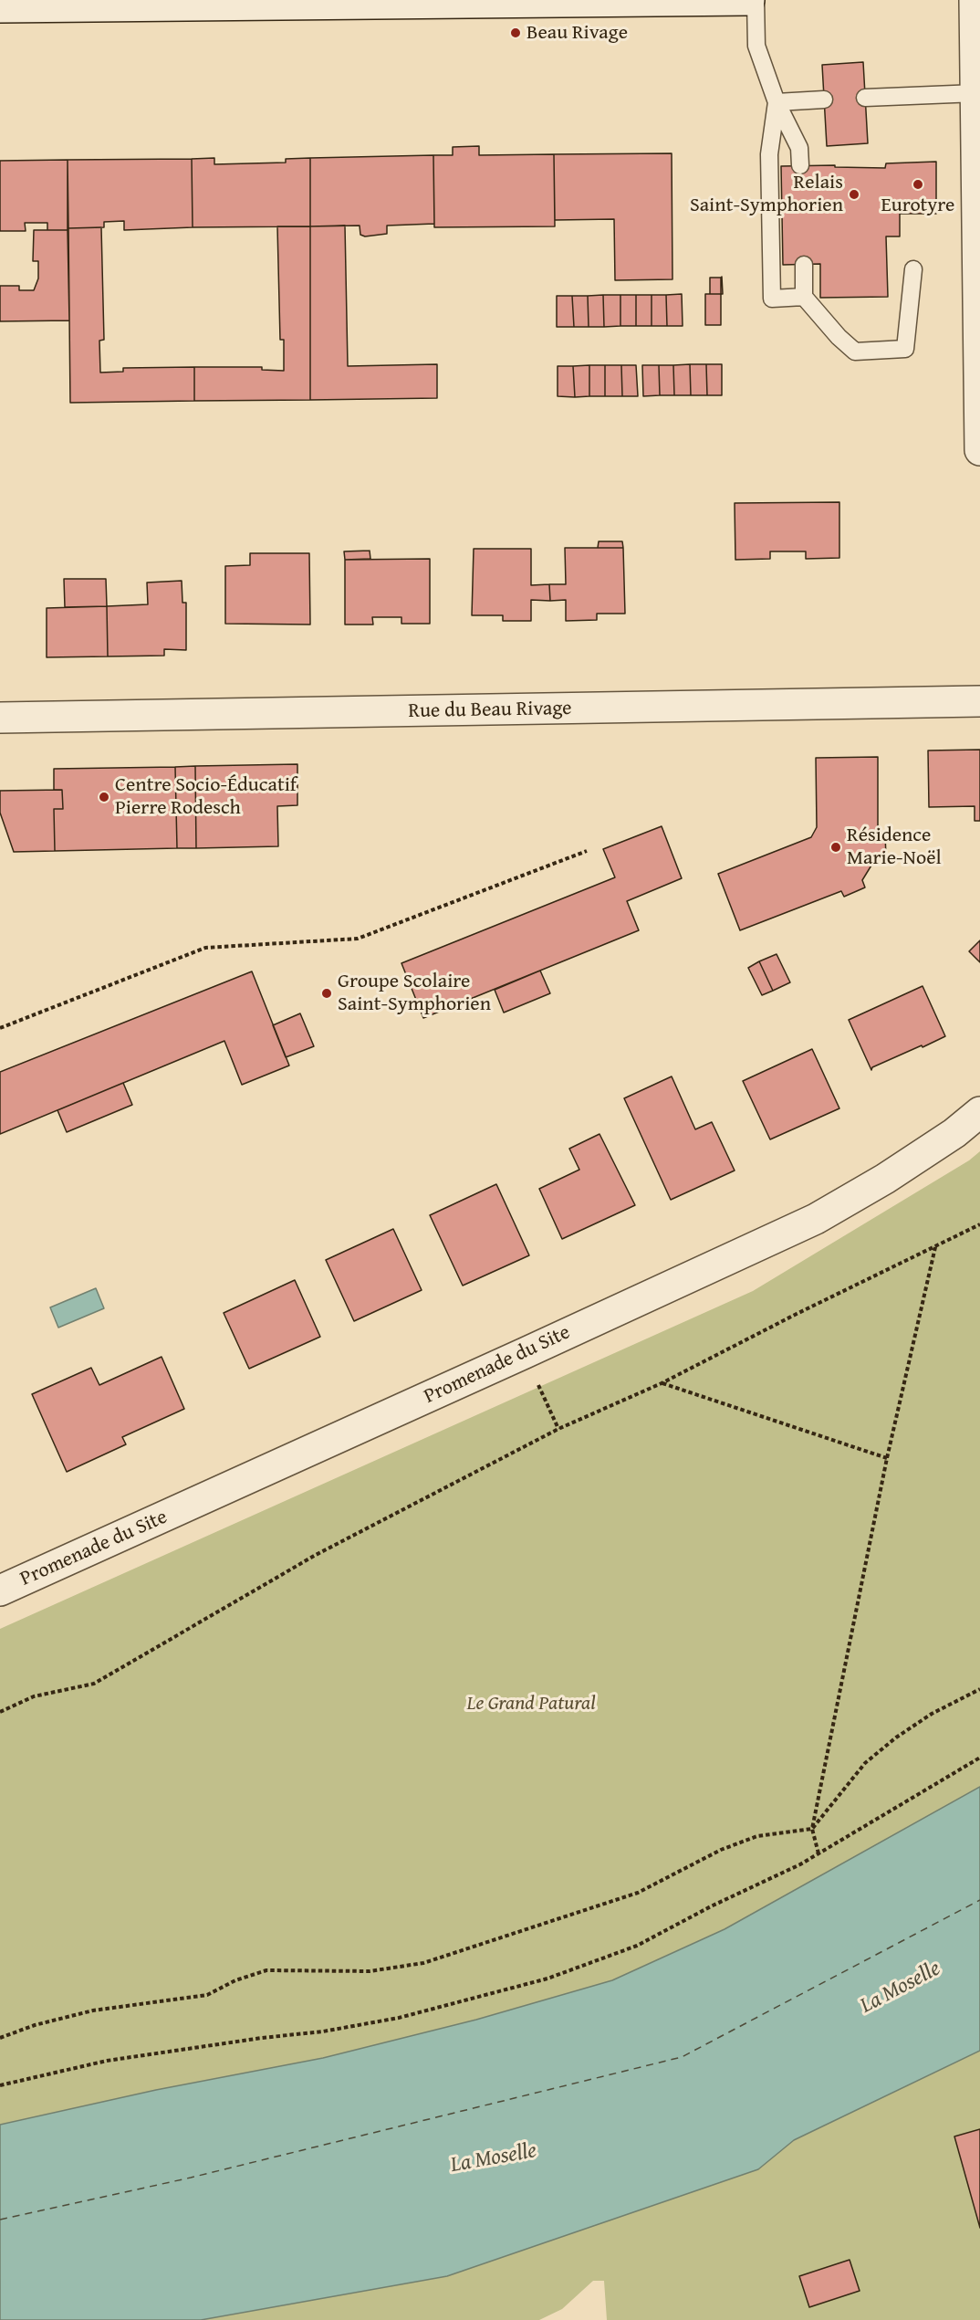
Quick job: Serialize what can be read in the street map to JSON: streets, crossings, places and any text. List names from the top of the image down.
{
  "streets": {
    "street": ["Rue du Beau Rivage", "Promenade du Site"]
  },
  "water": ["La Moselle"],
  "parks": ["Le Grand Patural"],
  "places": [
    "Beau Rivage",
    "Eurotyre",
    "Relais Saint-Symphorien",
    "Centre Socio-Éducatif Pierre Rodesch",
    "Résidence Marie-Noël",
    "Groupe Scolaire Saint-Symphorien"
  ]
}
